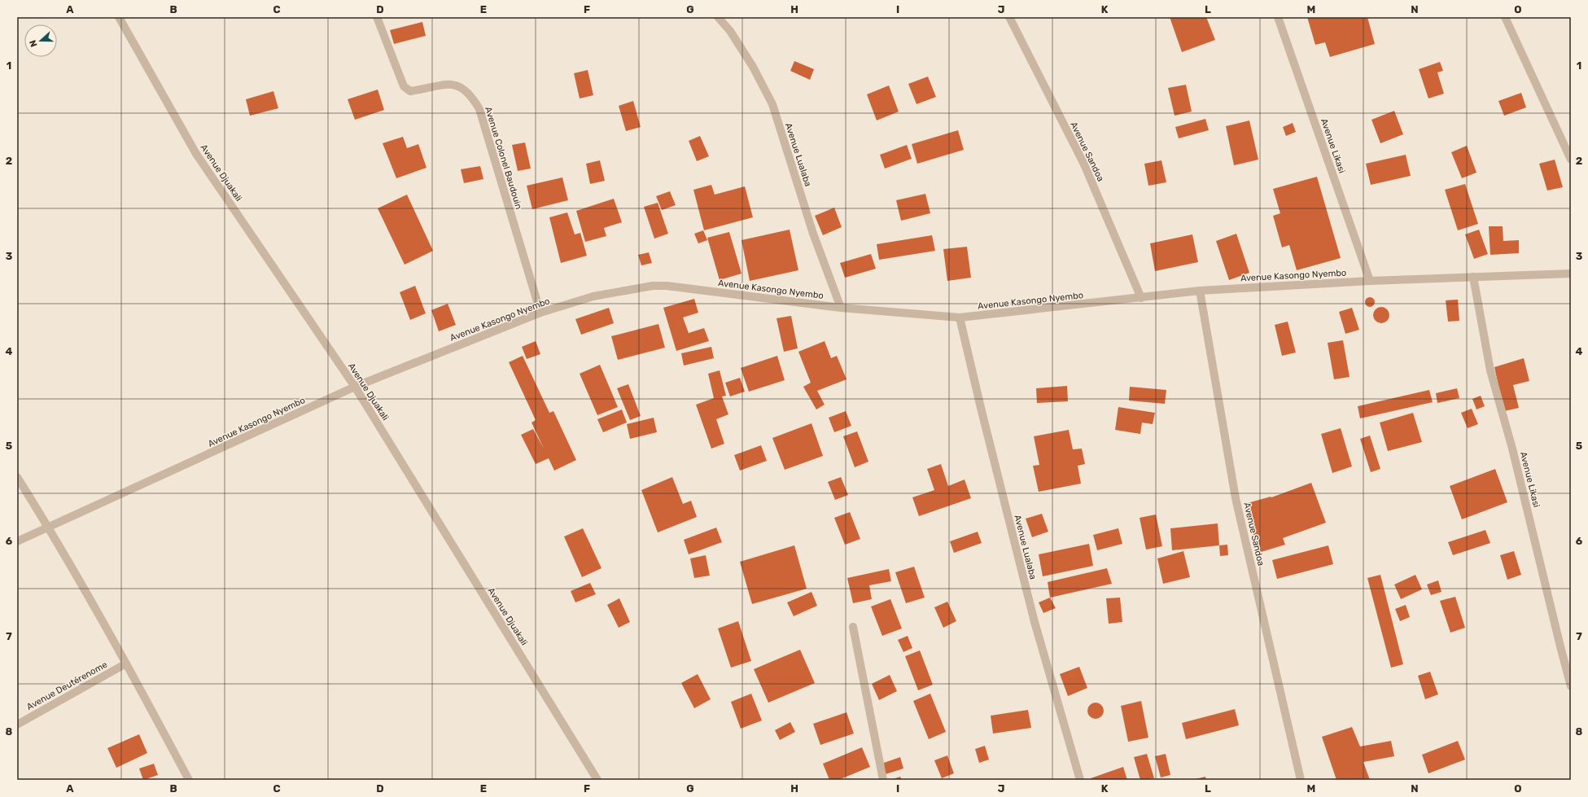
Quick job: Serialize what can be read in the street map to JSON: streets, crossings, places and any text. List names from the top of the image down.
{
  "streets": {
    "street": [
      "Avenue Likasi",
      "Avenue Sandoa",
      "Avenue Lualaba",
      "Avenue Colonel Baudouin",
      "Avenue Djuakali",
      "Avenue Kasongo Nyembo",
      "Avenue Deutérenome"
    ]
  },
  "crossings": [
    ["Avenue Likasi", "Avenue Kasongo Nyembo"],
    ["Avenue Sandoa", "Avenue Kasongo Nyembo"],
    ["Avenue Lualaba", "Avenue Kasongo Nyembo"],
    ["Avenue Colonel Baudouin", "Avenue Kasongo Nyembo"],
    ["Avenue Djuakali", "Avenue Kasongo Nyembo"]
  ],
  "north": "left",
  "grid": {
    "columns": [
      "A",
      "B",
      "C",
      "D",
      "E",
      "F",
      "G",
      "H",
      "I",
      "J",
      "K",
      "L",
      "M",
      "N",
      "O"
    ],
    "rows": [
      "1",
      "2",
      "3",
      "4",
      "5",
      "6",
      "7",
      "8"
    ]
  }
}
